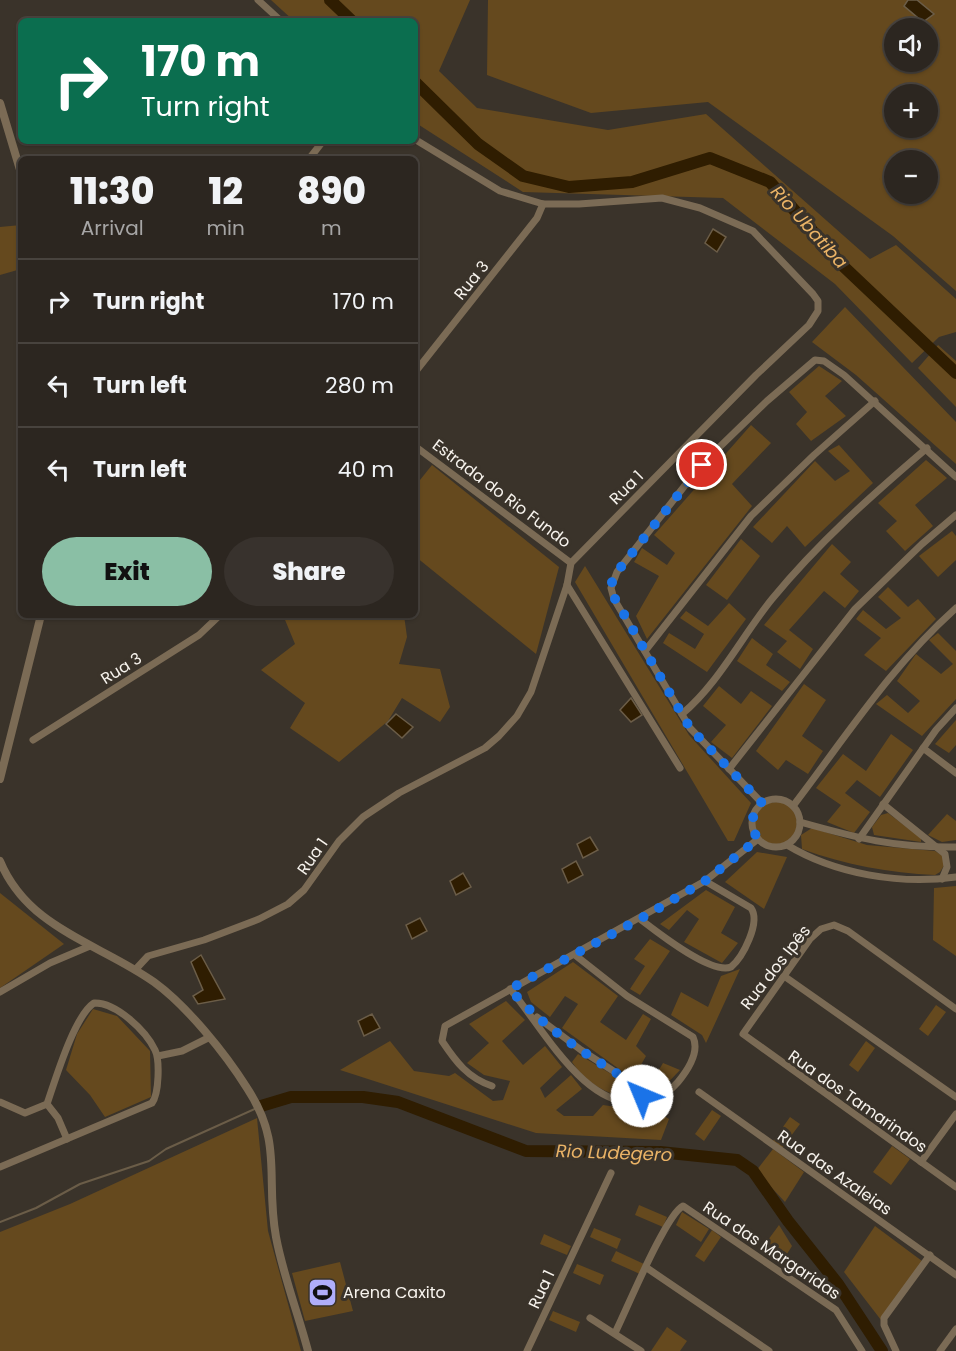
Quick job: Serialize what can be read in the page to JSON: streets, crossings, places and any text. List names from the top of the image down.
{
  "streets": {
    "street": [
      "Rua 3",
      "Rua 1",
      "Estrada do Rio Fundo",
      "Rua dos Ipês",
      "Rua dos Tamarindos",
      "Rua das Azaleias",
      "Rua das Margaridas"
    ]
  },
  "crossings": [
    ["Rua 3", "Rua 1"],
    ["Rua 1", "Estrada do Rio Fundo"],
    ["Rua dos Ipês", "Rua dos Tamarindos"]
  ],
  "water": ["Rio Ubatiba", "Rio Ludegero"],
  "places": {
    "sports": ["Arena Caxito"]
  },
  "page": {
    "map_buttons": ["+", "−"],
    "turn": ["170 m", "Turn right"],
    "eta": [
      "11:30",
      "Arrival",
      "12",
      "min",
      "890",
      "m"
    ],
    "list": [
      {
        "name": "Turn right",
        "value": "170 m"
      },
      {
        "name": "Turn left",
        "value": "280 m"
      },
      {
        "name": "Turn left",
        "value": "40 m"
      }
    ],
    "buttons": ["Exit", "Share"]
  }
}
